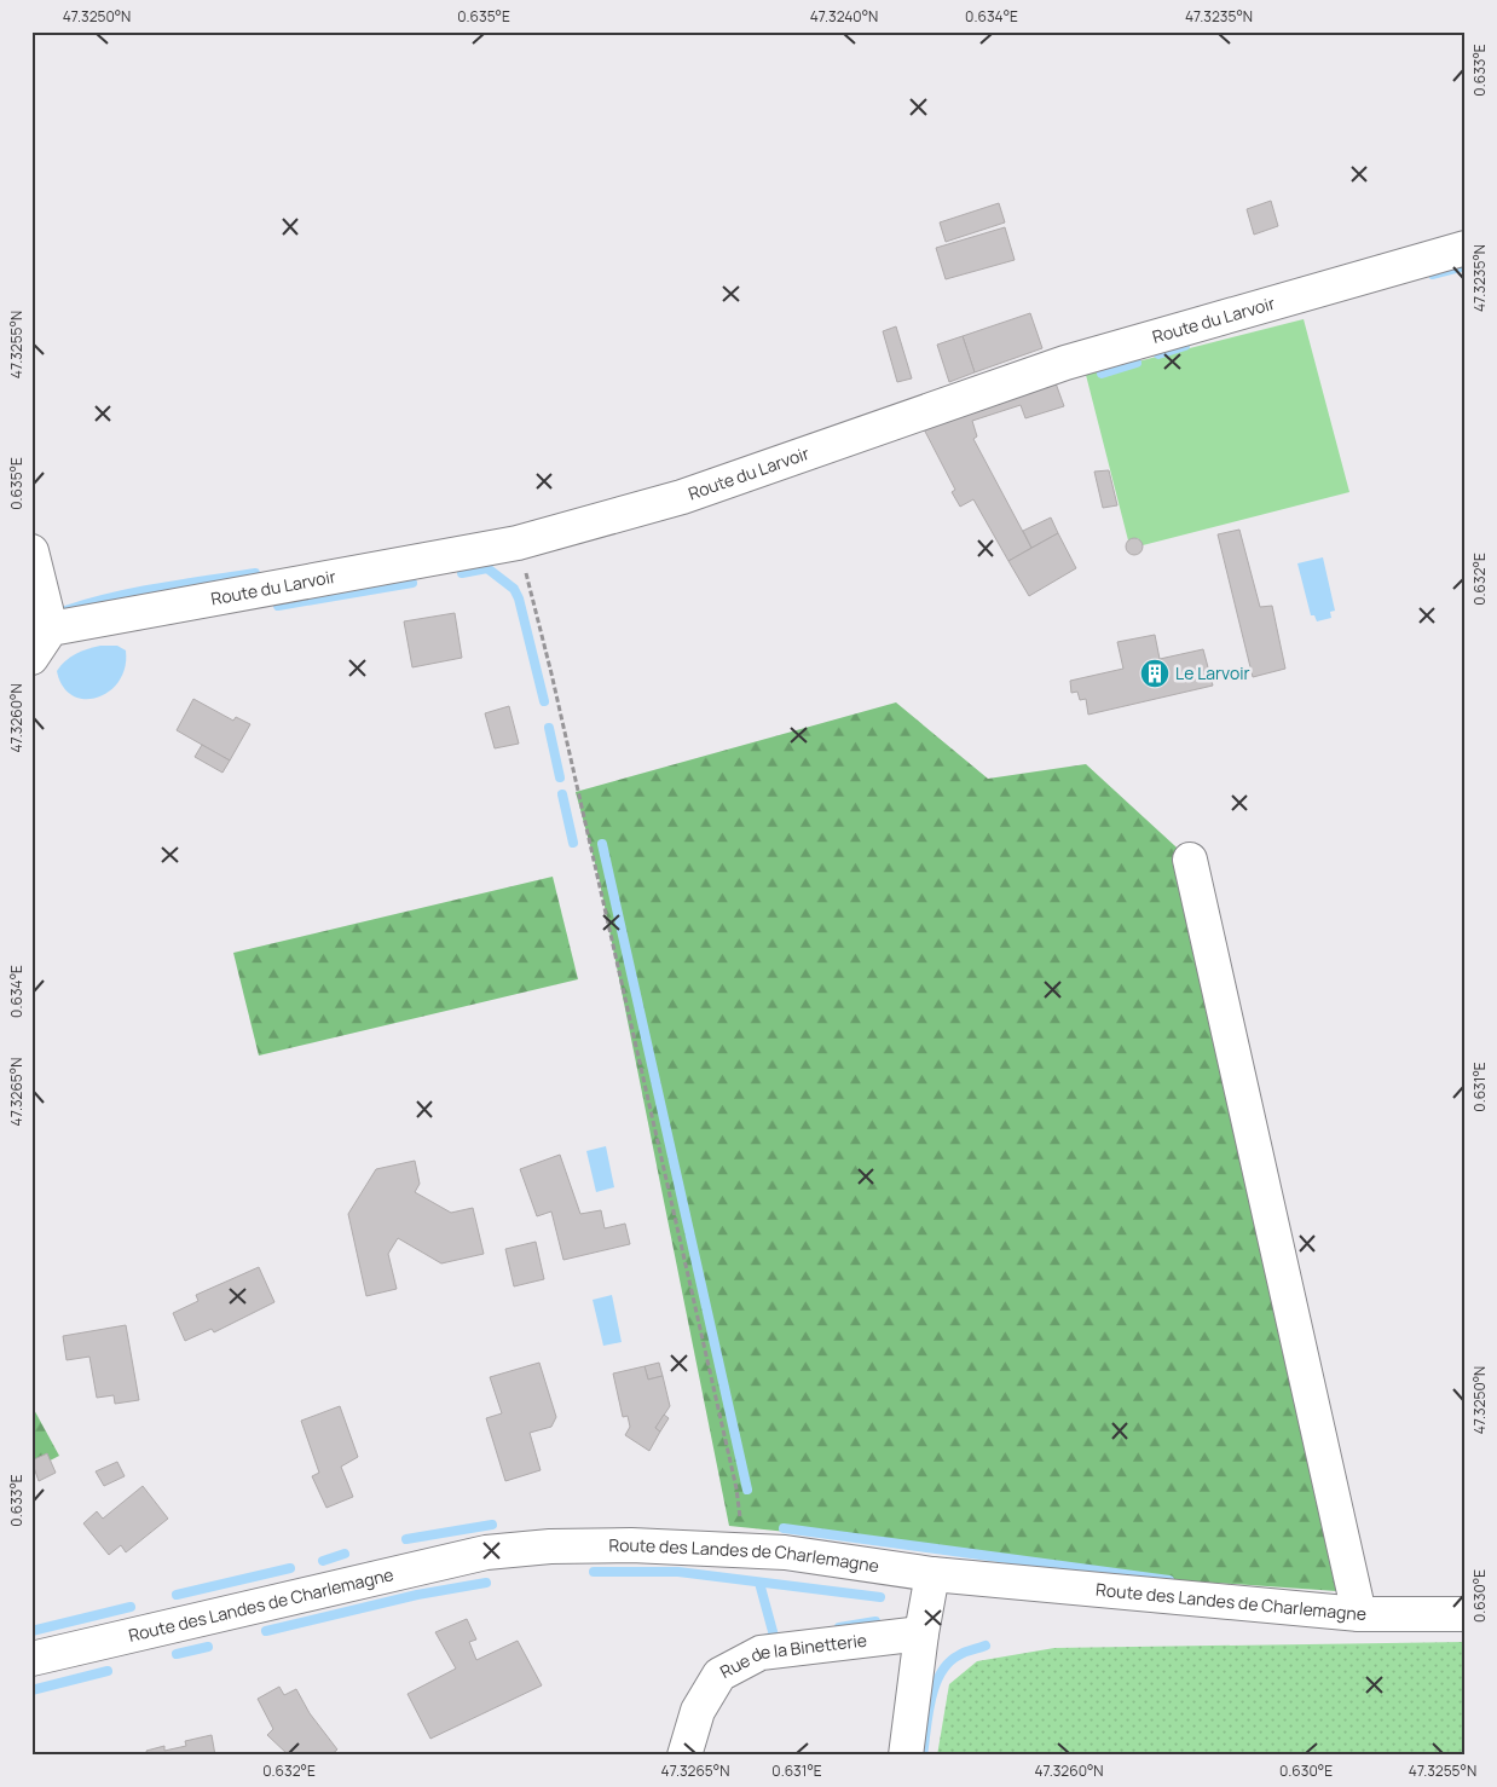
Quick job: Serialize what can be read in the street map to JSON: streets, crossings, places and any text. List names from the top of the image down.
{
  "streets": {
    "street": ["Route du Larvoir", "Route des Landes de Charlemagne", "Rue de la Binetterie"]
  },
  "places": {
    "building": ["Le Larvoir"]
  },
  "coordinates": [
    "47.3250°N",
    "0.635°E",
    "47.3240°N",
    "0.634°E",
    "47.3235°N",
    "0.633°E",
    "47.3255°N",
    "0.632°E",
    "47.3260°N",
    "0.631°E",
    "47.3265°N",
    "0.630°E"
  ]
}
